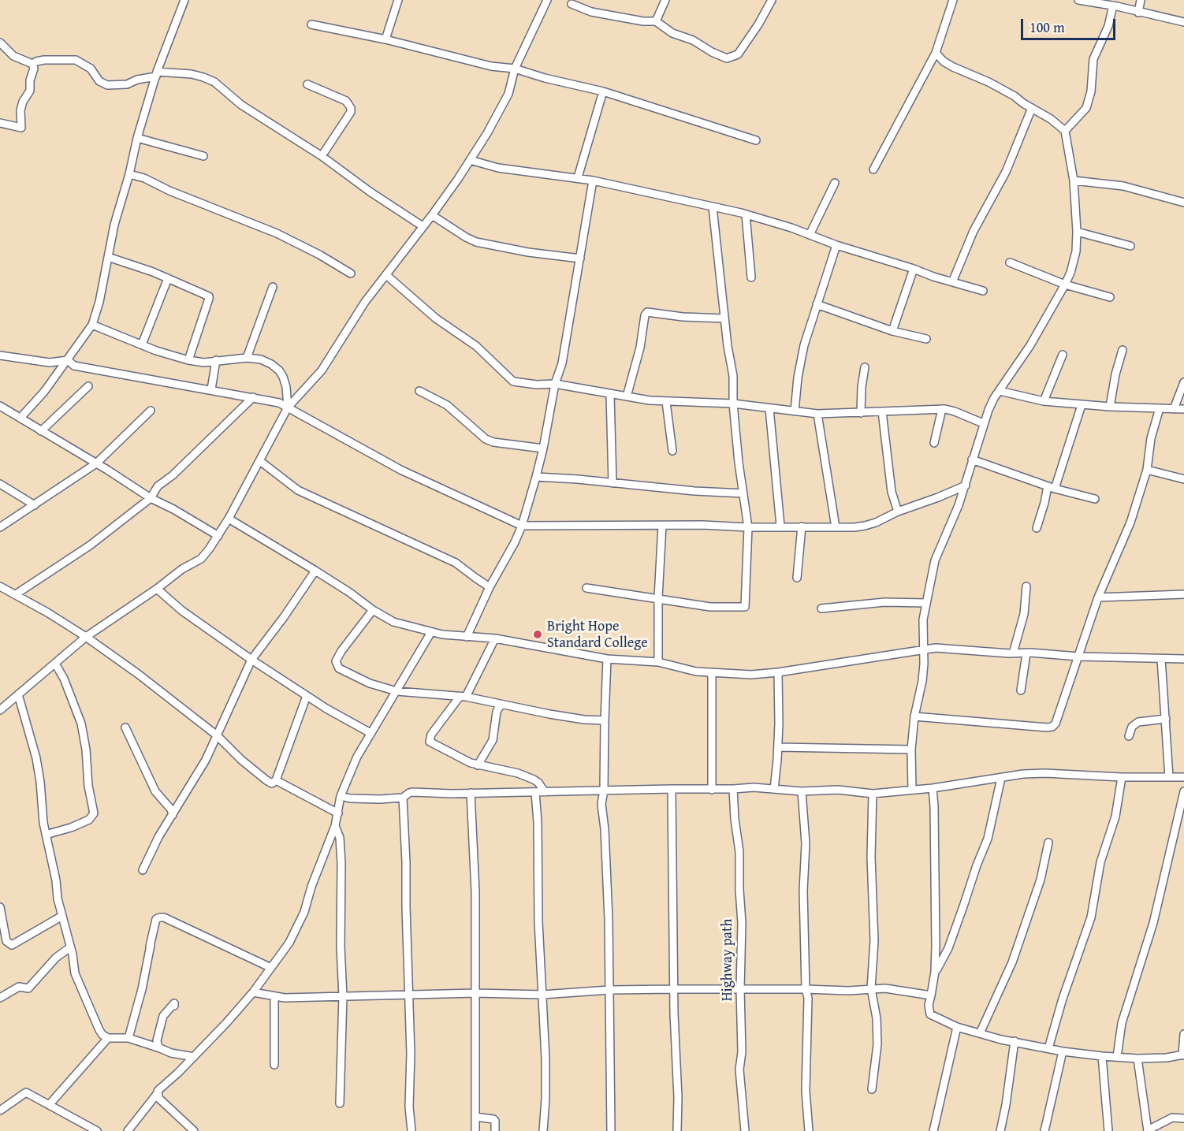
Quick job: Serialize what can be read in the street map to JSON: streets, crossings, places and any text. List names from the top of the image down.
{
  "streets": {
    "street": ["Highway path"]
  },
  "places": ["Bright Hope Standard College"],
  "scale_bar": "100 m"
}
